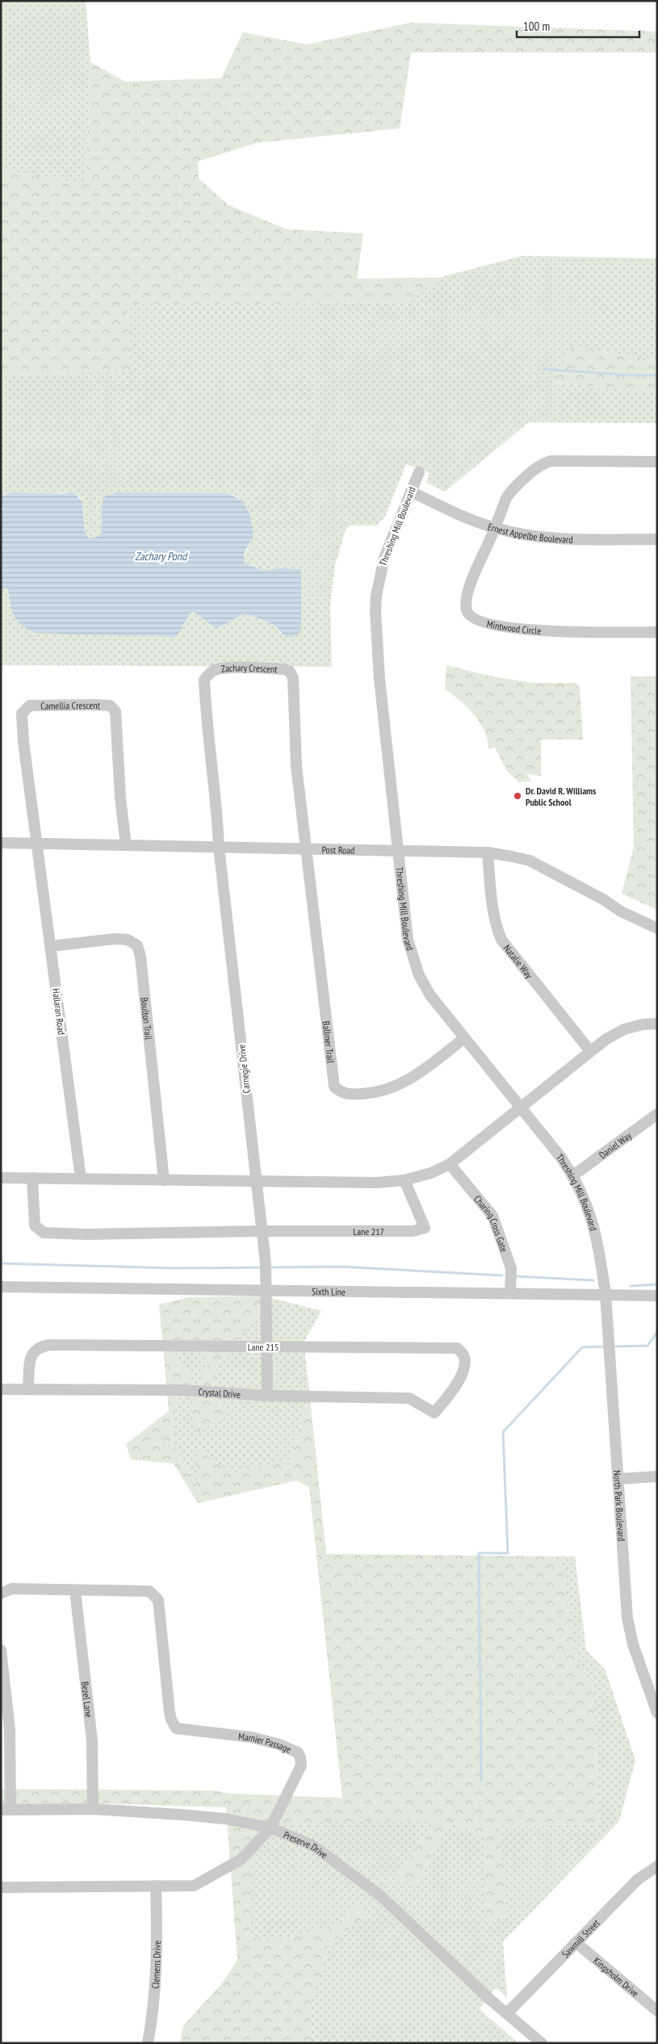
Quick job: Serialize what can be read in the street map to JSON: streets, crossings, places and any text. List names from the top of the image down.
{
  "streets": {
    "street": [
      "Threshing Mill Boulevard",
      "Ernest Appelbe Boulevard",
      "Mintwood Circle",
      "Zachary Crescent",
      "Camellia Crescent",
      "Post Road",
      "Natalie Way",
      "Hallaran Road",
      "Boulton Trail",
      "Ballmer Trail",
      "Carnegie Drive",
      "Daniel Way",
      "Charing Cross Gate",
      "Lane 217",
      "Sixth Line",
      "Lane 215",
      "Crystal Drive",
      "North Park Boulevard",
      "Bezel Lane",
      "Marnier Passage",
      "Preserve Drive",
      "Sawmill Street",
      "Clemens Drive",
      "Kingsholm Drive"
    ]
  },
  "crossings": [
    ["Threshing Mill Boulevard", "Ernest Appelbe Boulevard"],
    ["Threshing Mill Boulevard", "Post Road"],
    ["Threshing Mill Boulevard", "Ballmer Trail"],
    ["Threshing Mill Boulevard", "Daniel Way"],
    ["Threshing Mill Boulevard", "Sixth Line"],
    ["Threshing Mill Boulevard", "North Park Boulevard"],
    ["Ernest Appelbe Boulevard", "Mintwood Circle"],
    ["Zachary Crescent", "Post Road"],
    ["Zachary Crescent", "Ballmer Trail"],
    ["Zachary Crescent", "Carnegie Drive"],
    ["Camellia Crescent", "Post Road"],
    ["Camellia Crescent", "Hallaran Road"],
    ["Post Road", "Natalie Way"],
    ["Post Road", "Hallaran Road"],
    ["Post Road", "Ballmer Trail"],
    ["Post Road", "Carnegie Drive"],
    ["Hallaran Road", "Boulton Trail"],
    ["Carnegie Drive", "Lane 217"],
    ["Carnegie Drive", "Sixth Line"],
    ["Carnegie Drive", "Lane 215"],
    ["Carnegie Drive", "Crystal Drive"],
    ["Charing Cross Gate", "Sixth Line"],
    ["Sixth Line", "North Park Boulevard"],
    ["Lane 215", "Crystal Drive"],
    ["Bezel Lane", "Marnier Passage"],
    ["Bezel Lane", "Preserve Drive"],
    ["Marnier Passage", "Preserve Drive"],
    ["Marnier Passage", "Clemens Drive"],
    ["Preserve Drive", "Sawmill Street"],
    ["Sawmill Street", "Kingsholm Drive"]
  ],
  "water": ["Zachary Pond"],
  "places": ["Dr. David R. Williams Public School"],
  "scale_bar": "100 m"
}
